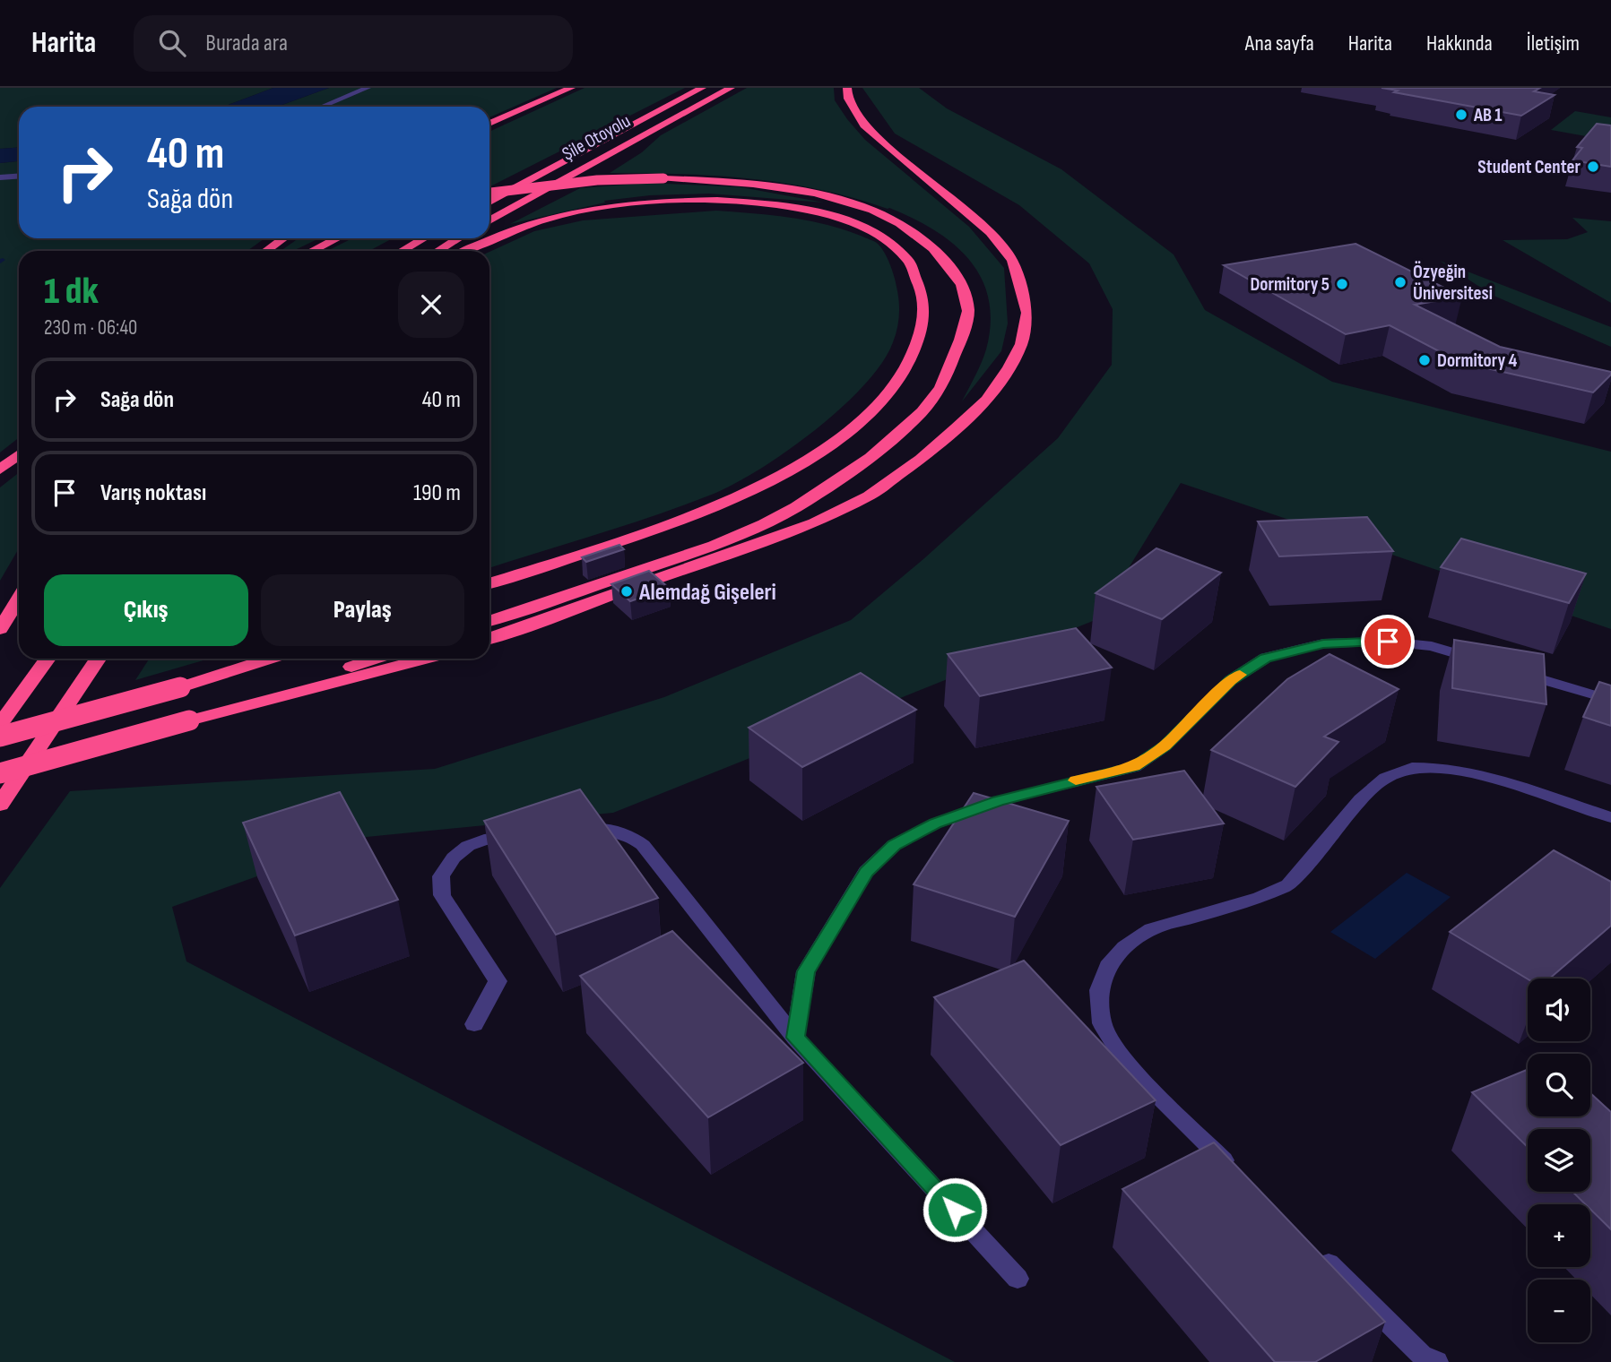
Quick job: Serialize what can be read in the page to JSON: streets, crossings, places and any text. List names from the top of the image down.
{
  "streets": {
    "highway": ["Şile Otoyolu"]
  },
  "places": [
    "AB 1",
    "Student Center",
    "Özyeğin Üniversitesi",
    "Dormitory 5",
    "Dormitory 4",
    "Alemdağ Gişeleri"
  ],
  "page": {
    "header": "Harita",
    "search": "Burada ara",
    "nav": [
      "Ana sayfa",
      "Harita",
      "Hakkında",
      "İletişim"
    ],
    "turn": ["40 m", "Sağa dön"],
    "heading": ["1 dk", "230 m · 06:40"],
    "list": [
      {
        "name": "Sağa dön",
        "value": "40 m"
      },
      {
        "name": "Varış noktası",
        "value": "190 m"
      }
    ],
    "buttons": ["Çıkış", "Paylaş"],
    "map_buttons": ["+", "−"]
  }
}
